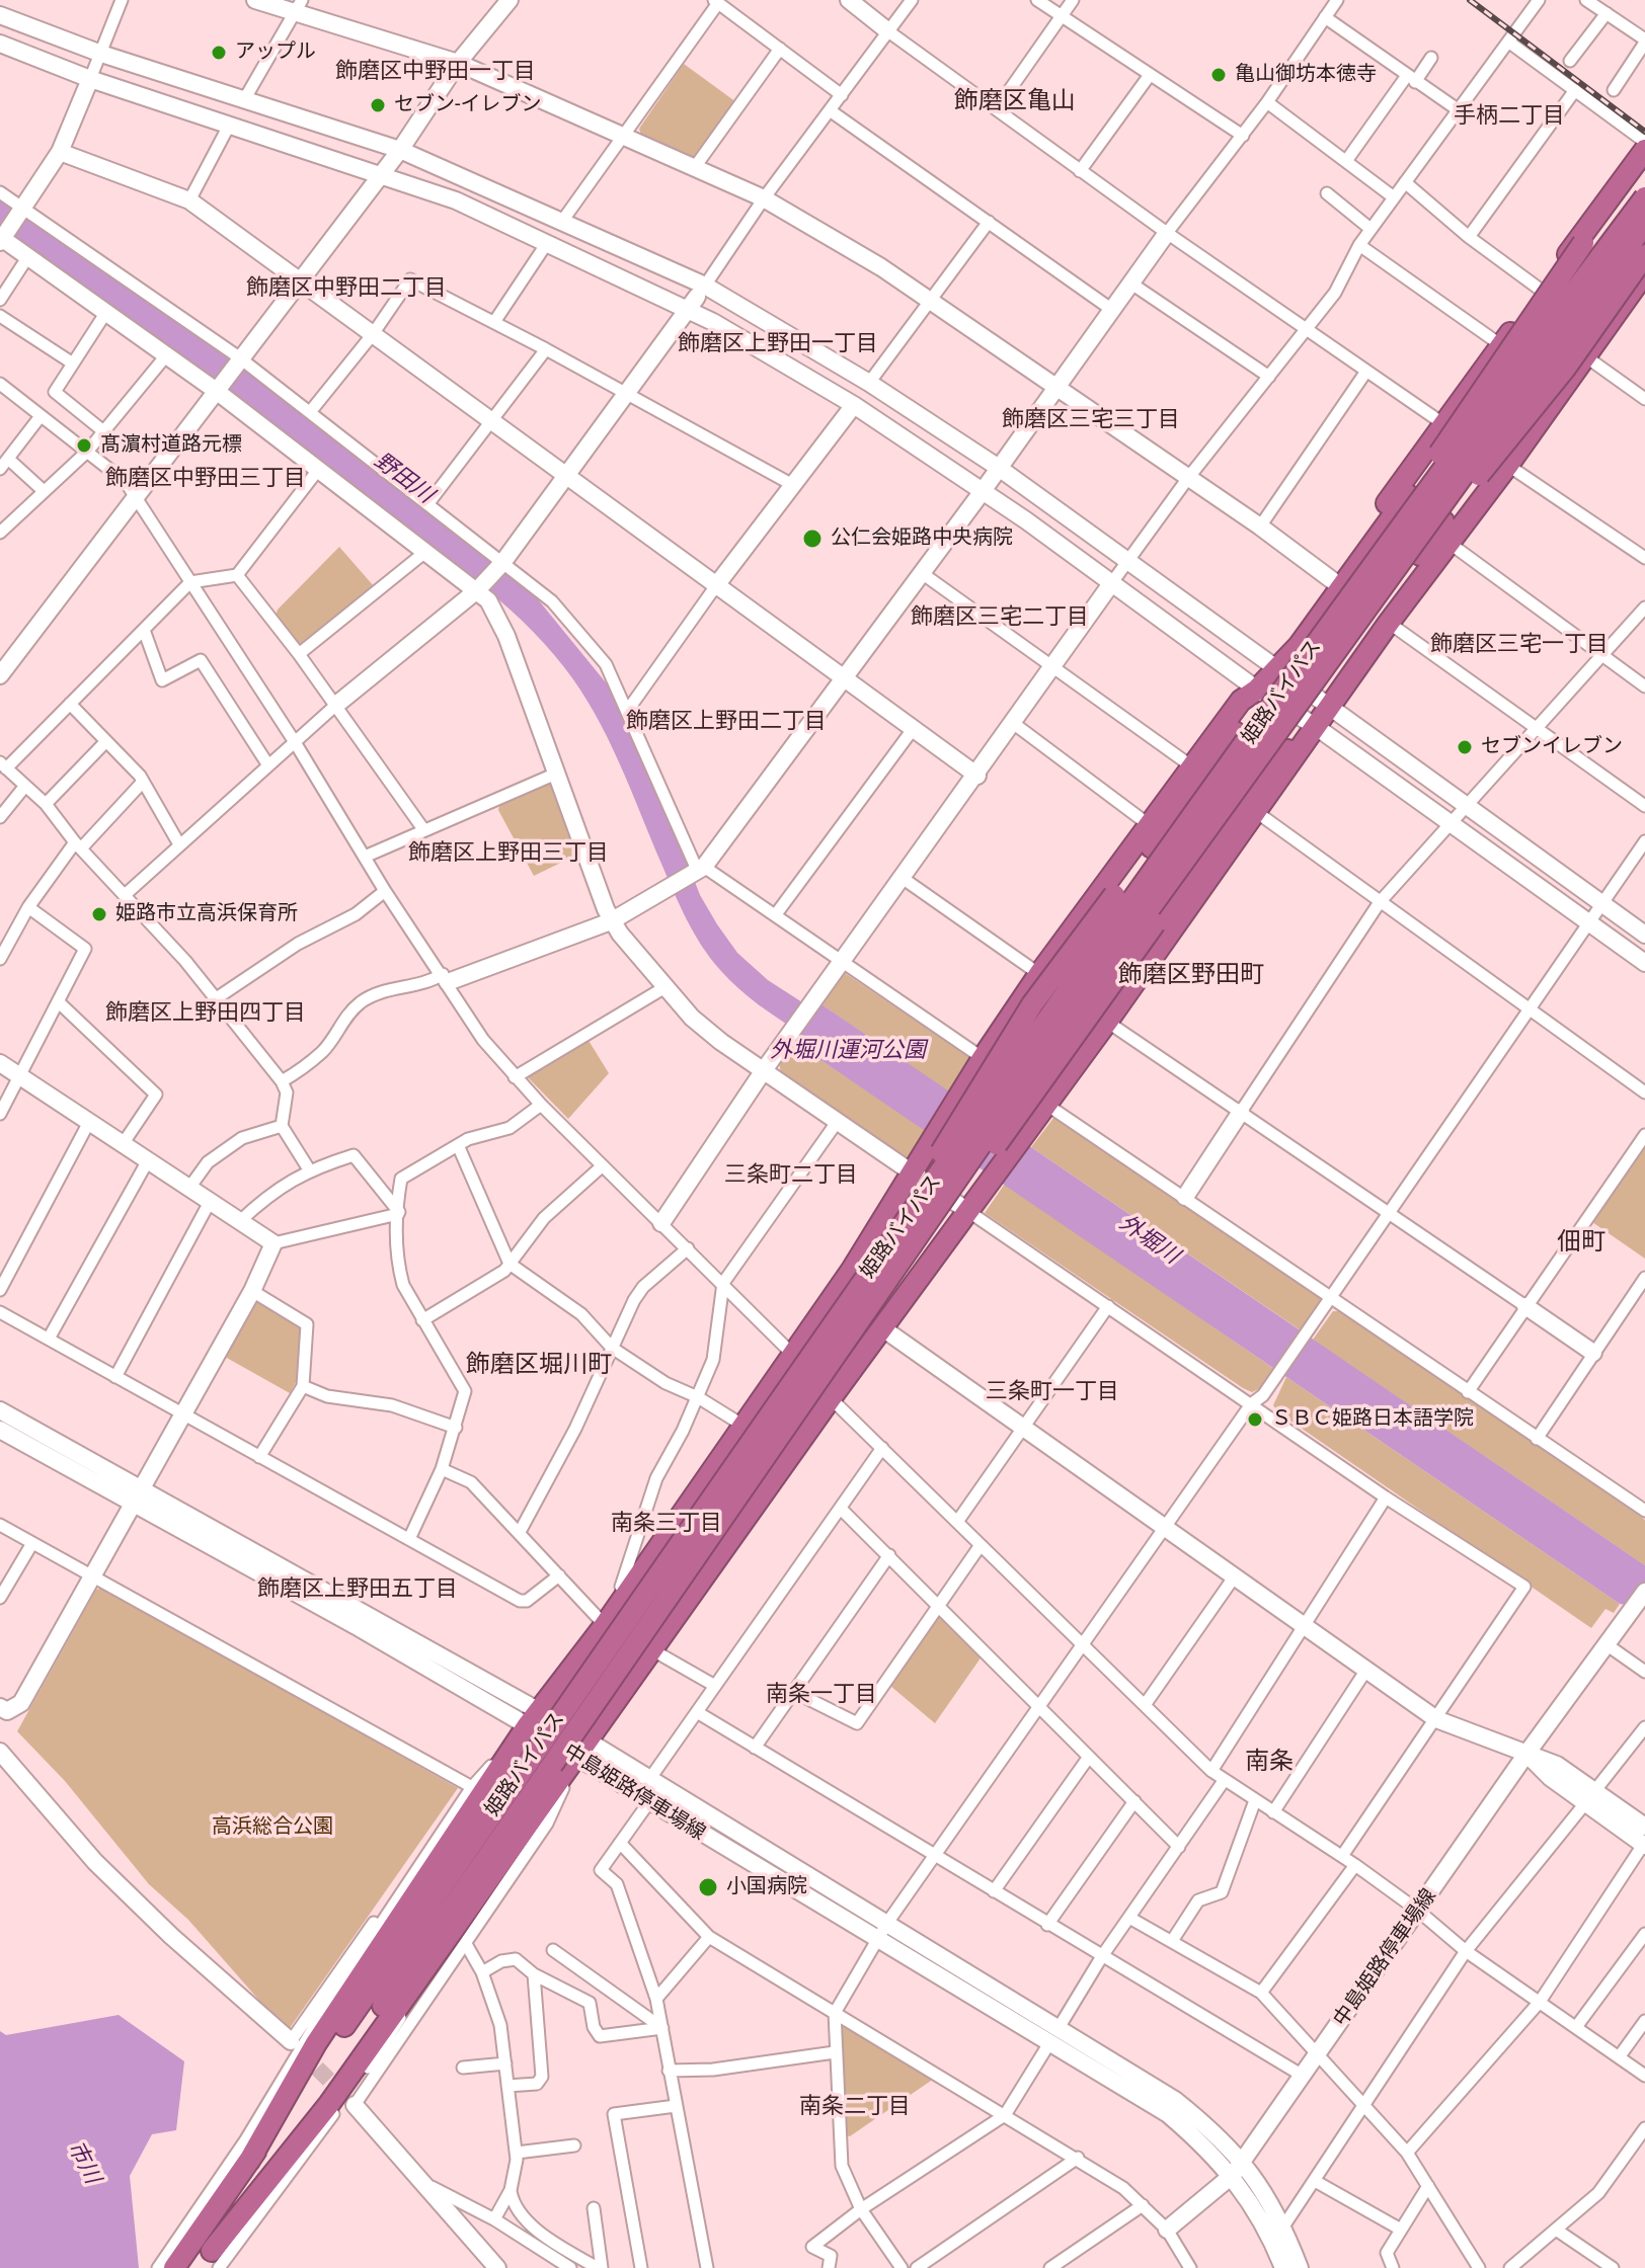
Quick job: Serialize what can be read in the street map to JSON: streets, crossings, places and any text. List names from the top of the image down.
{
  "streets": {
    "highway": ["姫路バイパス"],
    "street": ["中島姫路停車場線"]
  },
  "districts": [
    "飾磨区中野田一丁目",
    "飾磨区亀山",
    "手柄二丁目",
    "飾磨区中野田二丁目",
    "飾磨区上野田一丁目",
    "飾磨区三宅三丁目",
    "飾磨区中野田三丁目",
    "飾磨区三宅二丁目",
    "飾磨区三宅一丁目",
    "飾磨区上野田二丁目",
    "飾磨区上野田三丁目",
    "飾磨区野田町",
    "飾磨区上野田四丁目",
    "三条町二丁目",
    "佃町",
    "飾磨区堀川町",
    "三条町一丁目",
    "南条三丁目",
    "飾磨区上野田五丁目",
    "南条一丁目",
    "南条",
    "南条二丁目"
  ],
  "water": [
    "野田川",
    "外堀川運河公園",
    "外堀川",
    "市川"
  ],
  "parks": ["高浜総合公園"],
  "places": [
    "アップル",
    "亀山御坊本徳寺",
    "セブン-イレブン",
    "髙濵村道路元標",
    "公仁会姫路中央病院",
    "セブンイレブン",
    "姫路市立高浜保育所",
    "ＳＢＣ姫路日本語学院",
    "小国病院"
  ]
}
